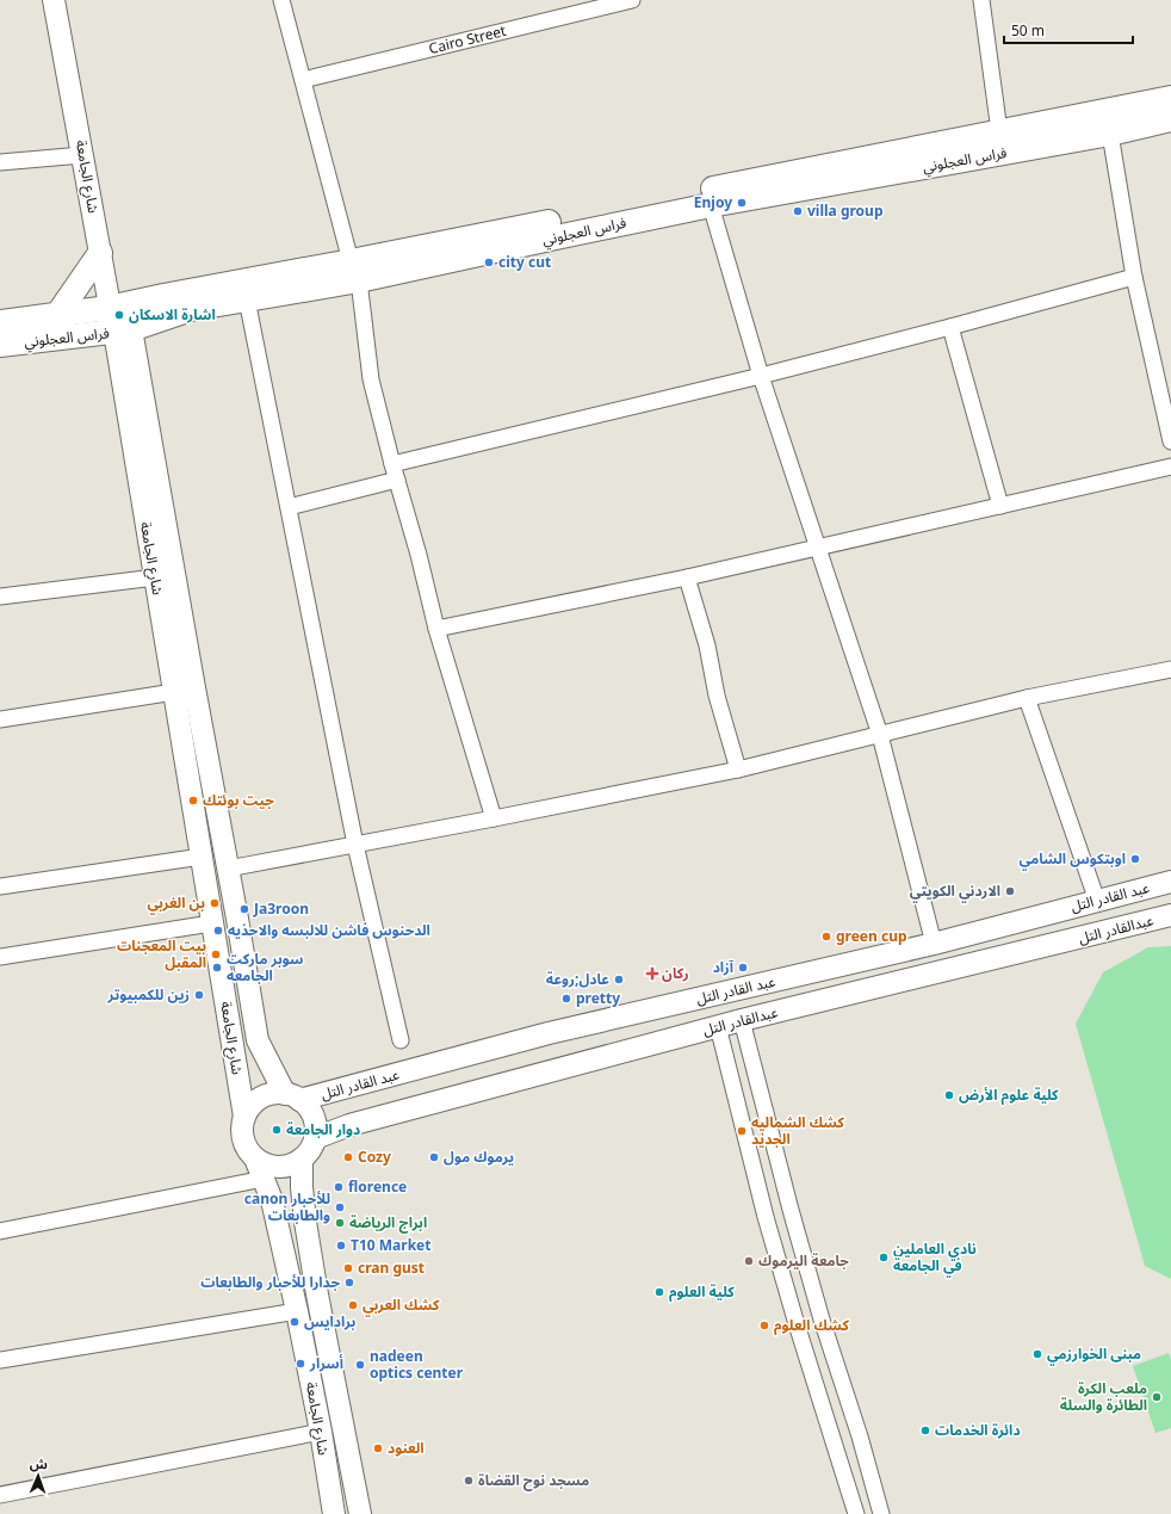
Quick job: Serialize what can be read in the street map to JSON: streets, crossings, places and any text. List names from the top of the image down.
{
  "streets": {
    "main road": [
      "فراس العجلوني",
      "شارع الجامعة",
      "عبد القادر التل",
      "عبدالقادر التل"
    ],
    "street": ["Cairo Street"]
  },
  "crossings": [
    ["فراس العجلوني", "شارع الجامعة"],
    ["شارع الجامعة", "عبد القادر التل"],
    ["شارع الجامعة", "عبدالقادر التل"],
    ["عبد القادر التل", "عبدالقادر التل"]
  ],
  "places": {
    "other": [
      "Enjoy",
      "villa group",
      "city cut",
      "اشارة الاسكان",
      "جيت بوئتك",
      "اوبتكوس الشامي",
      "الاردني الكويتي",
      "بن الغربي",
      "Ja3roon",
      "الدحنوس فاشن للالبسه والاحذيه",
      "green cup",
      "بيت المعجنات المقبل",
      "سوبر ماركت الجامعه",
      "آزاد",
      "عادل;روعة",
      "زين للكمبيوتر",
      "pretty",
      "كلية علوم الأرض",
      "دوار الجامعة",
      "كشك الشماليه الجديد",
      "Cozy",
      "يرموك مول",
      "florence",
      "canon للأحبار والطابعات",
      "ابراج الرياضة",
      "T10 Market",
      "نادي العاملين في الجامعة",
      "جامعة اليرموك",
      "cran gust",
      "جدارا للأحبار والطابعات",
      "كلية العلوم",
      "كشك العربي",
      "برادايس",
      "كشك العلوم",
      "مبنى الخوارزمي",
      "أسرار",
      "nadeen optics center",
      "ملعب الكرة الطائرة والسلة",
      "دائرة الخدمات",
      "العنود",
      "مسجد نوح القضاة"
    ],
    "health": ["ركان"]
  },
  "scale_bar": "50 m",
  "north": "top"
}
